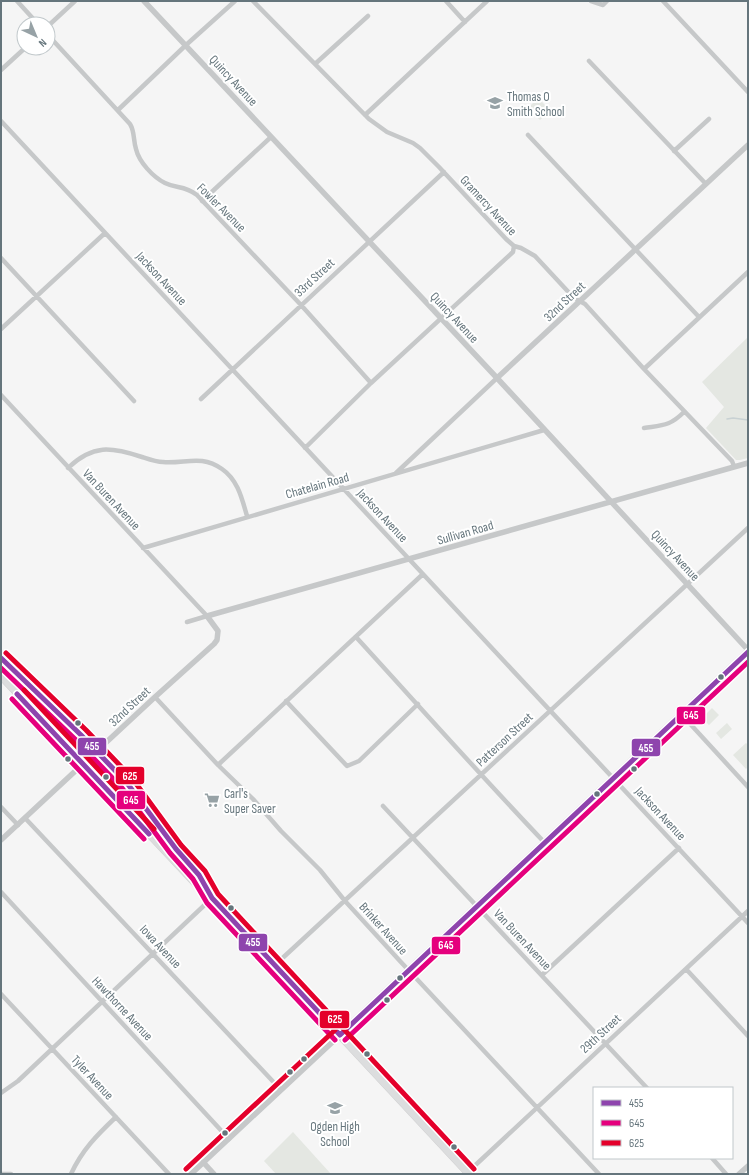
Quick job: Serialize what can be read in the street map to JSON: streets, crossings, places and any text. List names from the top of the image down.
{
  "streets": {
    "street": [
      "Quincy Avenue",
      "Gramercy Avenue",
      "Fowler Avenue",
      "33rd Street",
      "Jackson Avenue",
      "32nd Street",
      "Chatelain Road",
      "Van Buren Avenue",
      "Sullivan Road",
      "Patterson Street",
      "Brinker Avenue",
      "Iowa Avenue",
      "Hawthorne Avenue",
      "29th Street",
      "Tyler Avenue"
    ]
  },
  "crossings": [
    ["Quincy Avenue", "33rd Street"],
    ["Quincy Avenue", "32nd Street"],
    ["Quincy Avenue", "Chatelain Road"],
    ["Quincy Avenue", "Sullivan Road"],
    ["Quincy Avenue", "Patterson Street"],
    ["Gramercy Avenue", "33rd Street"],
    ["Gramercy Avenue", "32nd Street"],
    ["Gramercy Avenue", "Sullivan Road"],
    ["Fowler Avenue", "33rd Street"],
    ["33rd Street", "Jackson Avenue"],
    ["Jackson Avenue", "Chatelain Road"],
    ["Jackson Avenue", "Sullivan Road"],
    ["Jackson Avenue", "Patterson Street"],
    ["Jackson Avenue", "29th Street"],
    ["32nd Street", "Chatelain Road"],
    ["32nd Street", "Van Buren Avenue"],
    ["32nd Street", "Sullivan Road"],
    ["32nd Street", "Brinker Avenue"],
    ["32nd Street", "Iowa Avenue"],
    ["Chatelain Road", "Van Buren Avenue"],
    ["Van Buren Avenue", "Sullivan Road"],
    ["Van Buren Avenue", "Patterson Street"],
    ["Van Buren Avenue", "29th Street"],
    ["Patterson Street", "Brinker Avenue"],
    ["Brinker Avenue", "29th Street"]
  ],
  "places": {
    "school or university": ["Thomas O Smith School", "Ogden High School"],
    "supermarket": ["Carl's Super Saver"]
  },
  "lines": ["transit line 455", "transit line 625", "transit line 645"],
  "legend": ["455", "645", "625"],
  "north": "bottom right"
}
